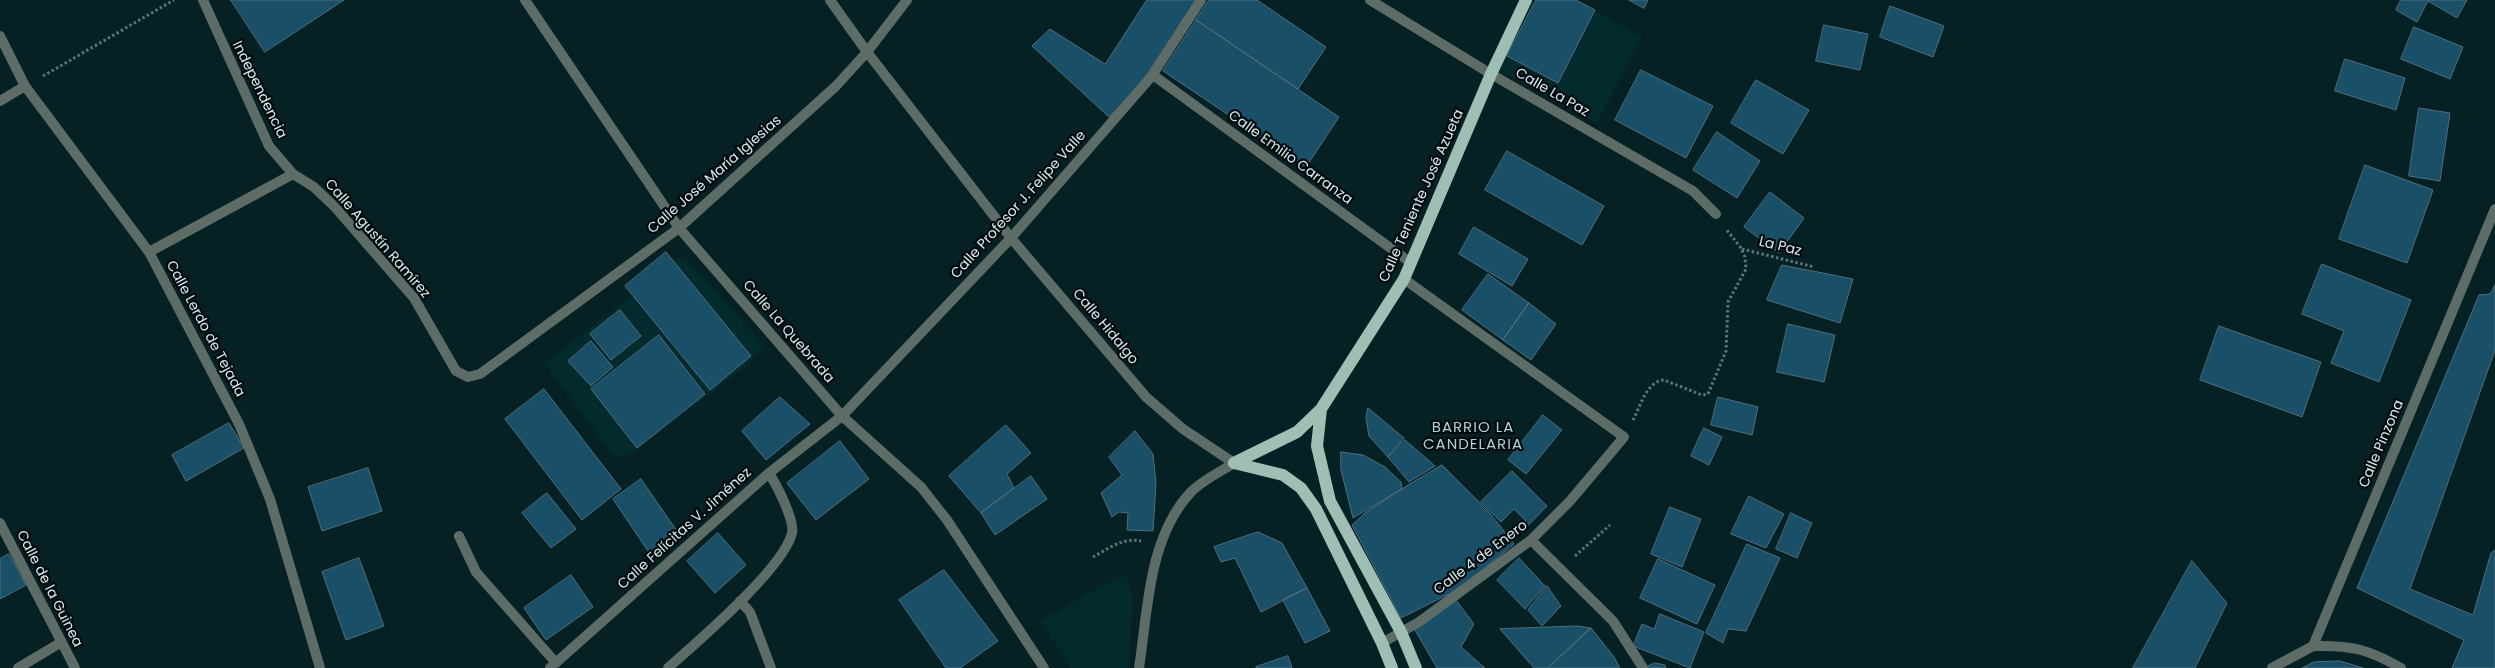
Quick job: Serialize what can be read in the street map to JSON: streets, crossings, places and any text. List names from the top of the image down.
{
  "streets": {
    "main road": ["Calle Teniente José Azueta"],
    "street": [
      "Independencia",
      "Calle La Paz",
      "Calle Emilio Carranza",
      "Calle José María Iglesias",
      "Calle Profesor J. Felipe Valle",
      "Calle Agustín Ramírez",
      "Calle Hidalgo",
      "Calle Lerdo de Tejada",
      "Calle La Quebrada",
      "Calle Pinzona",
      "Calle Felícitas V. Jiménez",
      "Calle 4 de Enero",
      "Calle de la Guinea"
    ],
    "path": ["La Paz"]
  },
  "crossings": [
    ["Independencia", "Calle Agustín Ramírez"],
    ["Calle La Paz", "Calle Teniente José Azueta"],
    ["Calle Emilio Carranza", "Calle Teniente José Azueta"],
    ["Calle Emilio Carranza", "Calle Profesor J. Felipe Valle"],
    ["Calle José María Iglesias", "Calle Agustín Ramírez"],
    ["Calle José María Iglesias", "Calle Hidalgo"],
    ["Calle José María Iglesias", "Calle La Quebrada"],
    ["Calle Teniente José Azueta", "Calle Hidalgo"],
    ["Calle Profesor J. Felipe Valle", "Calle Hidalgo"],
    ["Calle Profesor J. Felipe Valle", "Calle La Quebrada"],
    ["Calle Profesor J. Felipe Valle", "Calle Felícitas V. Jiménez"],
    ["Calle La Quebrada", "Calle Felícitas V. Jiménez"]
  ],
  "districts": ["BARRIO LA CANDELARIA"]
}
